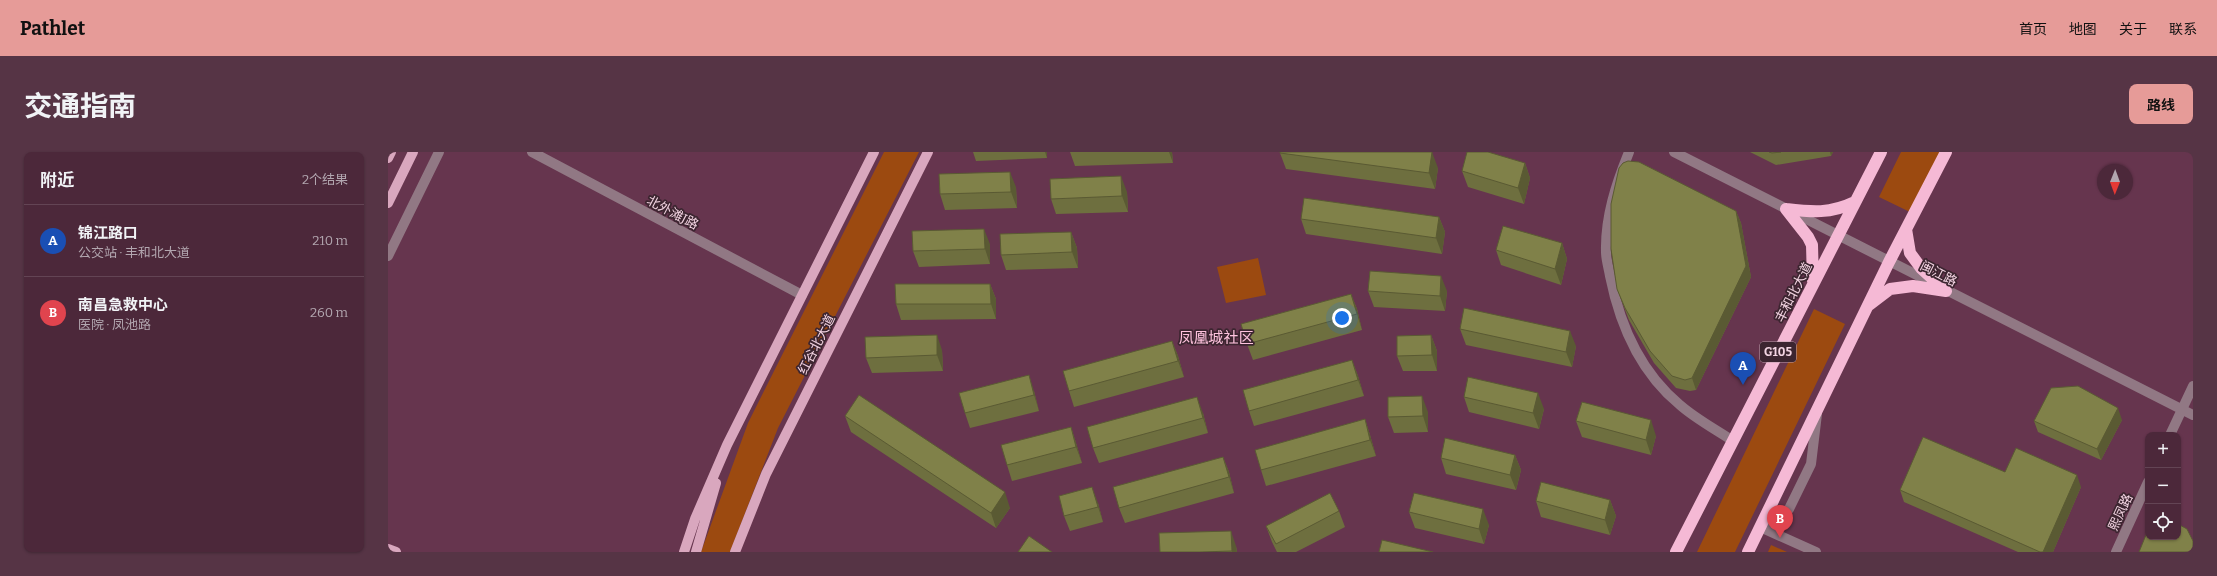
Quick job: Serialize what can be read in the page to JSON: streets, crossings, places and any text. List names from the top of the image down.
{
  "streets": {
    "highway": ["丰和北大道", "G105"],
    "main road": ["红谷北大道"],
    "street": ["北外滩J路", "闽江路", "熙凤路"]
  },
  "crossings": [
    ["闽江路", "丰和北大道"]
  ],
  "districts": ["凤凰城社区"],
  "north": "bottom",
  "page": {
    "header": "Pathlet",
    "nav": [
      "首页",
      "地图",
      "关于",
      "联系"
    ],
    "title": "交通指南",
    "buttons": "路线",
    "heading": ["附近", "2个结果"],
    "list": [
      {
        "mark": "A",
        "name": "锦江路口",
        "note": "公交站 · 丰和北大道",
        "value": "210 m"
      },
      {
        "mark": "B",
        "name": "南昌急救中心",
        "note": "医院 · 凤池路",
        "value": "260 m"
      }
    ],
    "pins": ["A", "B"],
    "map_buttons": ["+", "−"]
  }
}
